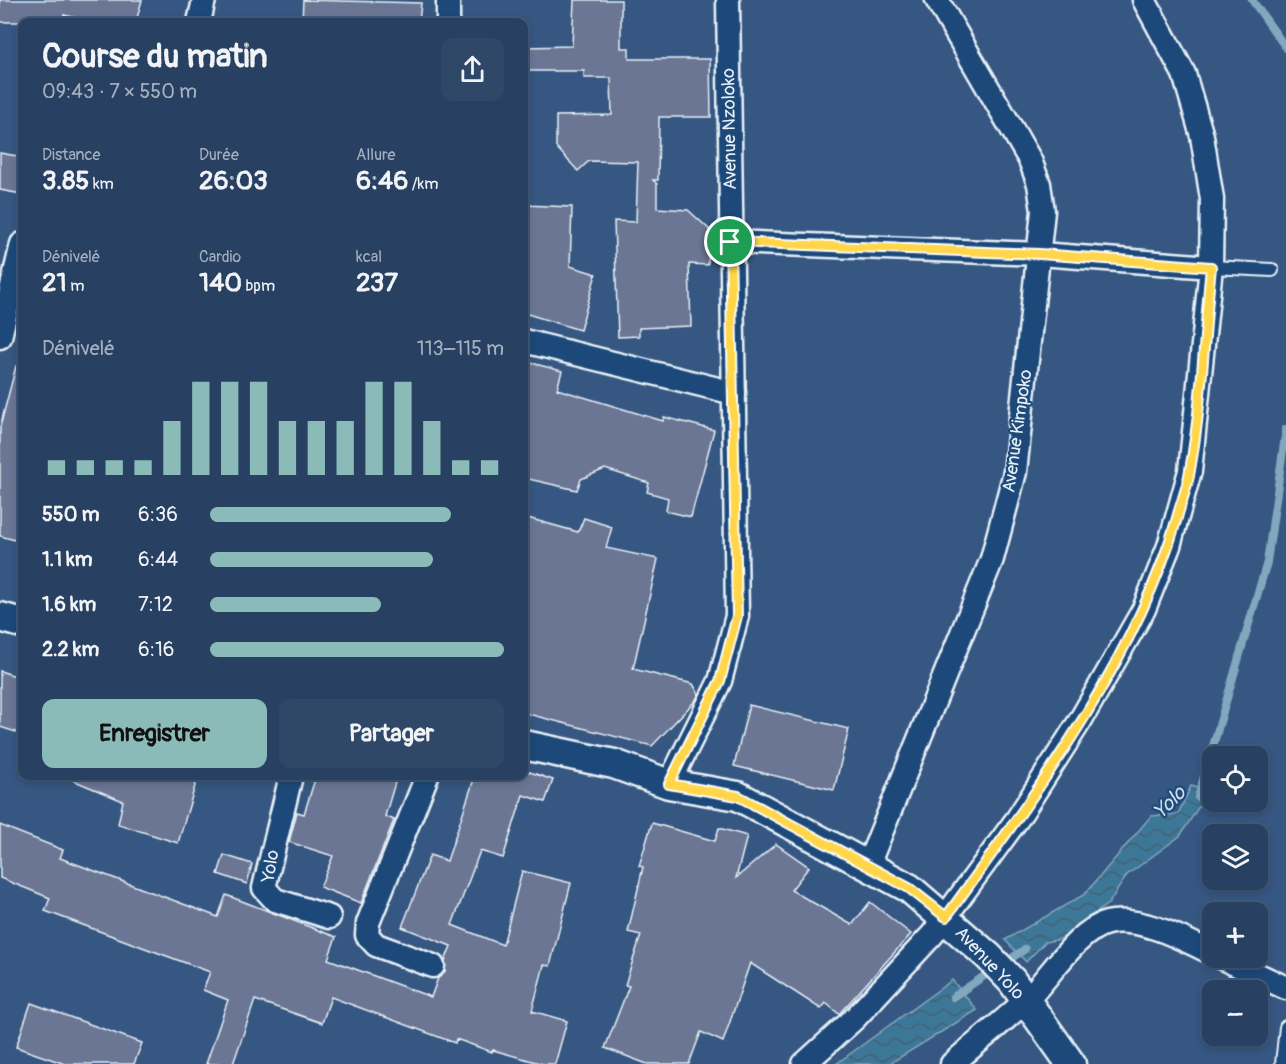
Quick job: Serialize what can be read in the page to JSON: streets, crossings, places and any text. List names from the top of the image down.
{
  "streets": {
    "street": [
      "Avenue Nzoloko",
      "Avenue Kimpoko",
      "Yolo",
      "Avenue Yolo"
    ]
  },
  "crossings": [
    ["Avenue Nzoloko", "Avenue Yolo"],
    ["Avenue Kimpoko", "Avenue Yolo"]
  ],
  "water": ["Yolo"],
  "page": {
    "heading": ["Course du matin", "09:43 · 7 × 550 m"],
    "stats": [
      ["Distance", "3.85 km"],
      ["Durée", "26:03"],
      ["Allure", "6:46 /km"],
      ["Dénivelé", "21 m"],
      ["Cardio", "140 bpm"],
      ["kcal", "237"]
    ],
    "chart": ["Dénivelé", "113–115 m"],
    "list": [
      {
        "name": "550 m",
        "note": "6:36"
      },
      {
        "name": "1.1 km",
        "note": "6:44"
      },
      {
        "name": "1.6 km",
        "note": "7:12"
      },
      {
        "name": "2.2 km",
        "note": "6:16"
      }
    ],
    "buttons": ["Enregistrer", "Partager"],
    "map_buttons": ["+", "−"]
  }
}
